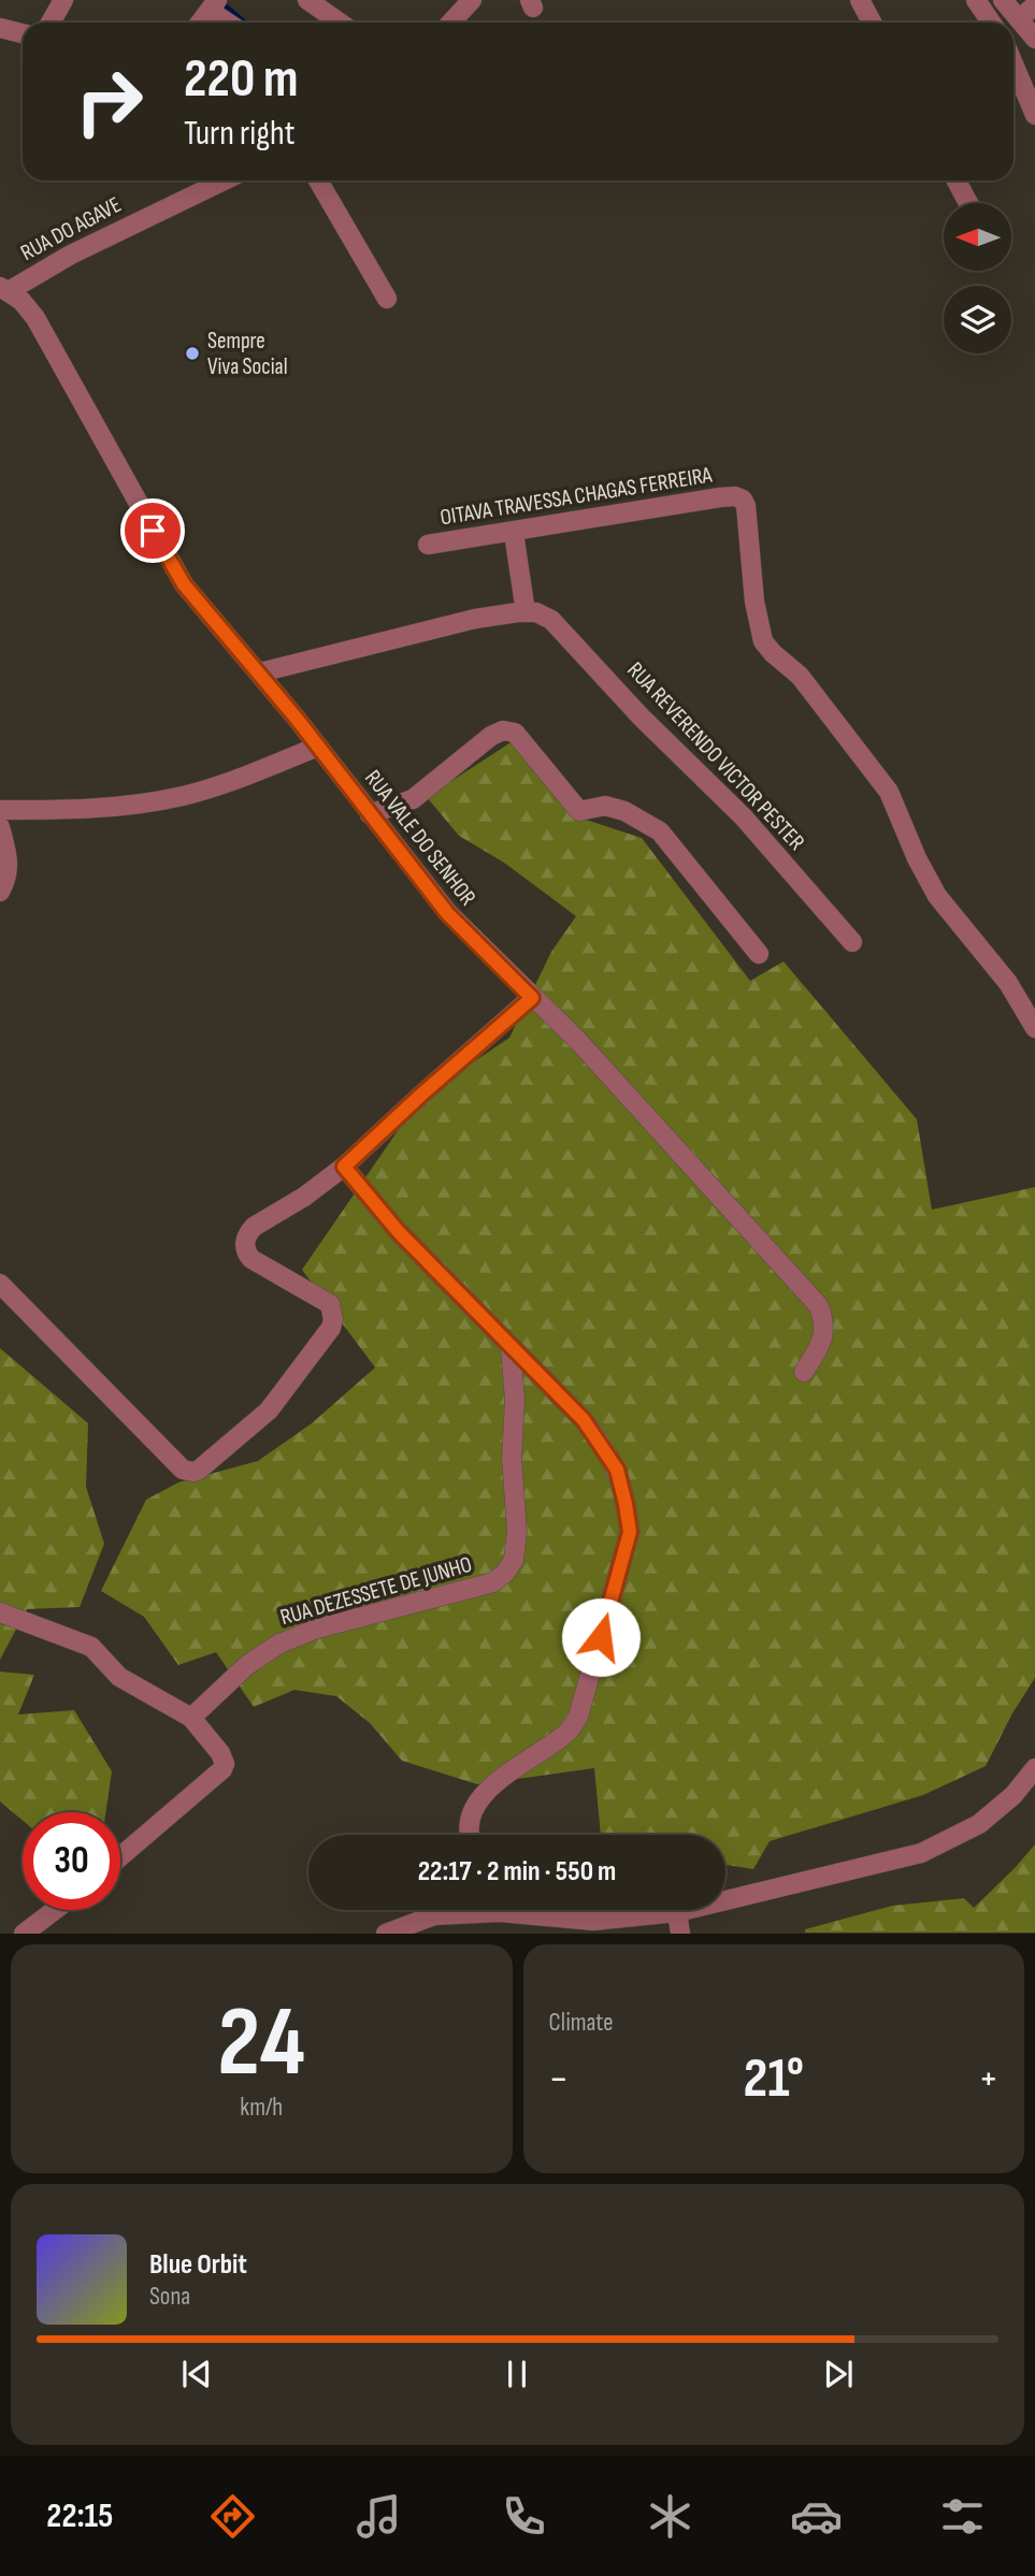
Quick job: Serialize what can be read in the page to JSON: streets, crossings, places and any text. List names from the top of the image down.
{
  "streets": {
    "street": [
      "RUA DO AGAVE",
      "OITAVA TRAVESSA CHAGAS FERREIRA",
      "RUA REVERENDO VICTOR PESTER",
      "RUA VALE DO SENHOR",
      "RUA DEZESSETE DE JUNHO"
    ]
  },
  "crossings": [
    ["RUA DO AGAVE", "RUA VALE DO SENHOR"]
  ],
  "places": ["Sempre Viva Social"],
  "north": "left",
  "page": {
    "turn": ["220 m", "Turn right"],
    "limit": "30",
    "trip": "22:17 · 2 min · 550 m",
    "tile": [
      ["24", "km/h"],
      "Climate"
    ],
    "heat": ["−", "21°", "+"],
    "song": ["Blue Orbit", "Sona"],
    "tabs": "22:15"
  }
}
